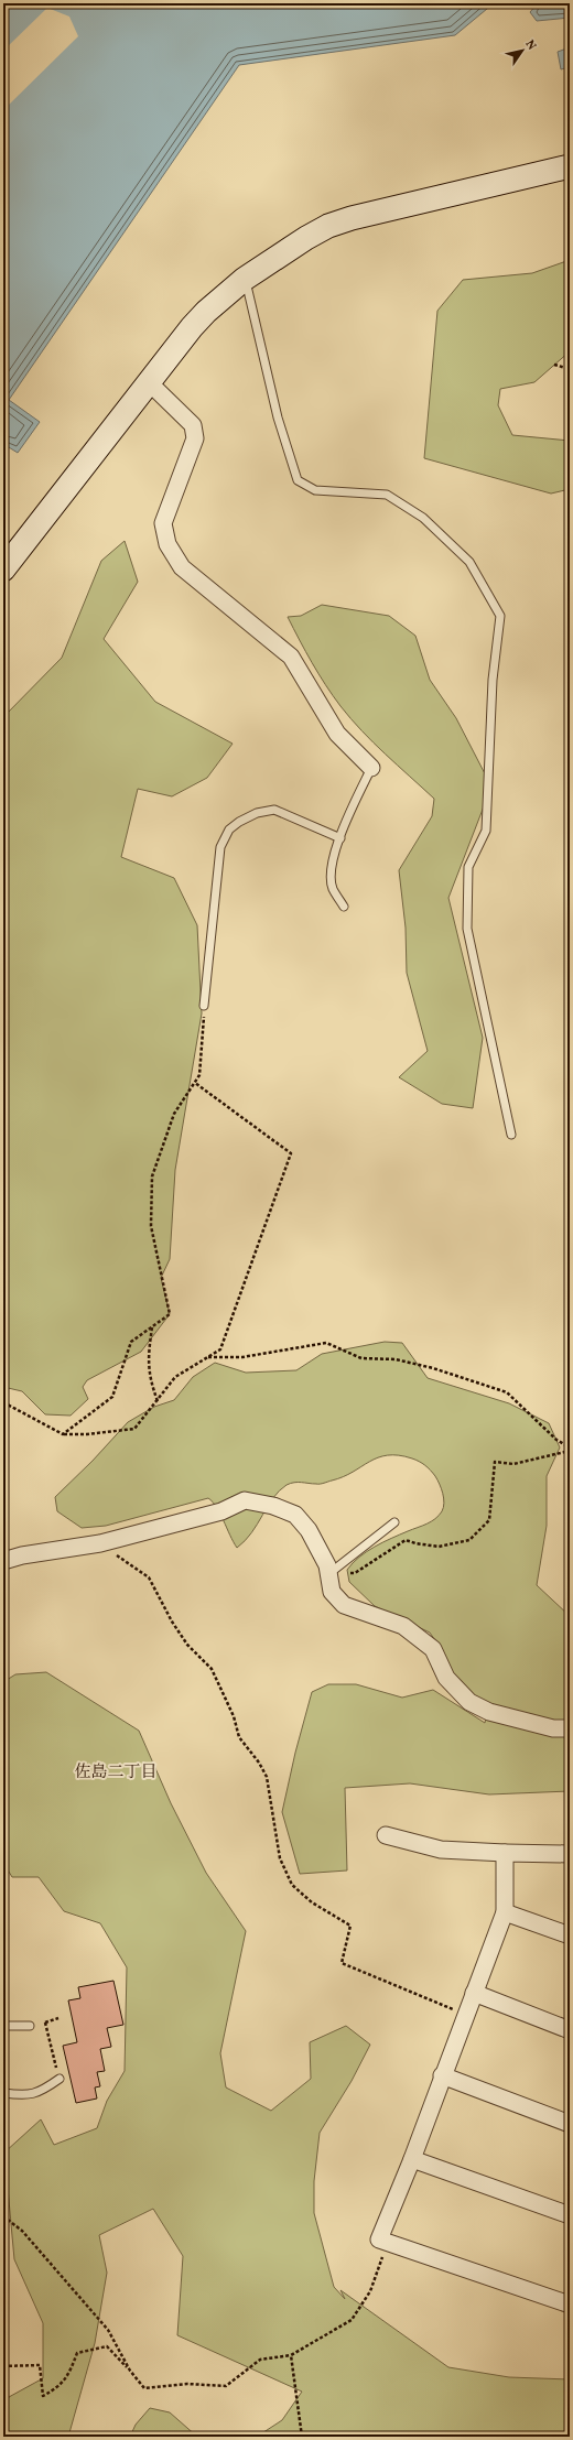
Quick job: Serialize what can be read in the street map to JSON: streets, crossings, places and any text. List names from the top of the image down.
{
  "districts": ["佐島二丁目"],
  "north": "top right"
}
